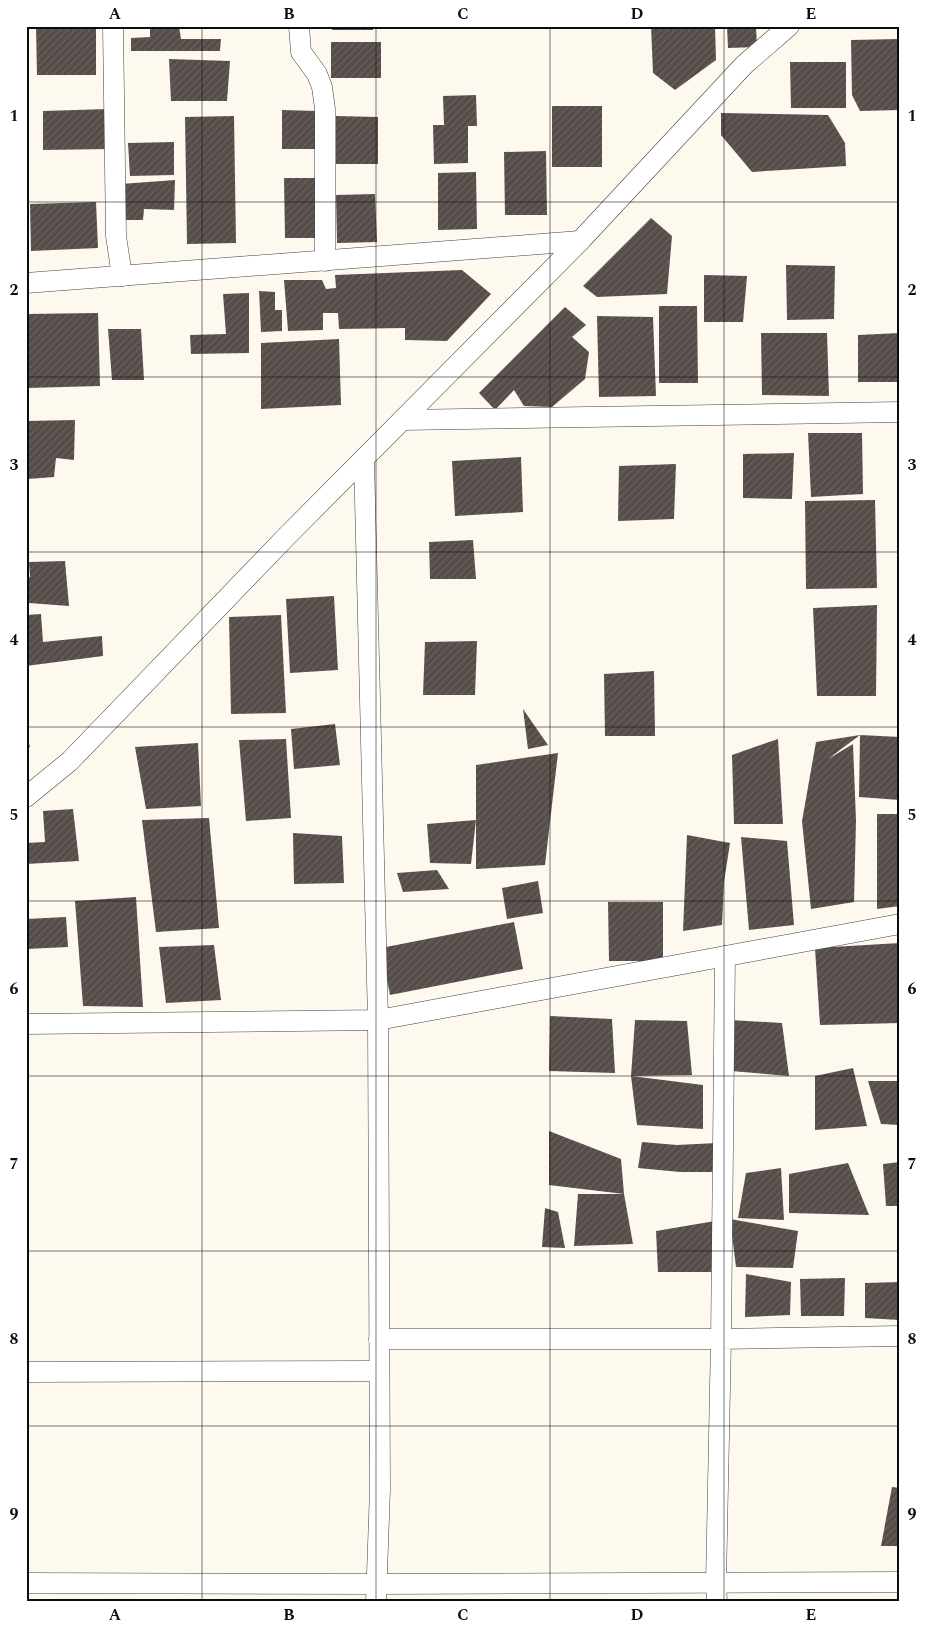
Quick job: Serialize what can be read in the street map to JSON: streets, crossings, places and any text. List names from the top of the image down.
{
  "grid": {
    "columns": [
      "A",
      "B",
      "C",
      "D",
      "E"
    ],
    "rows": [
      "1",
      "2",
      "3",
      "4",
      "5",
      "6",
      "7",
      "8",
      "9"
    ]
  }
}
